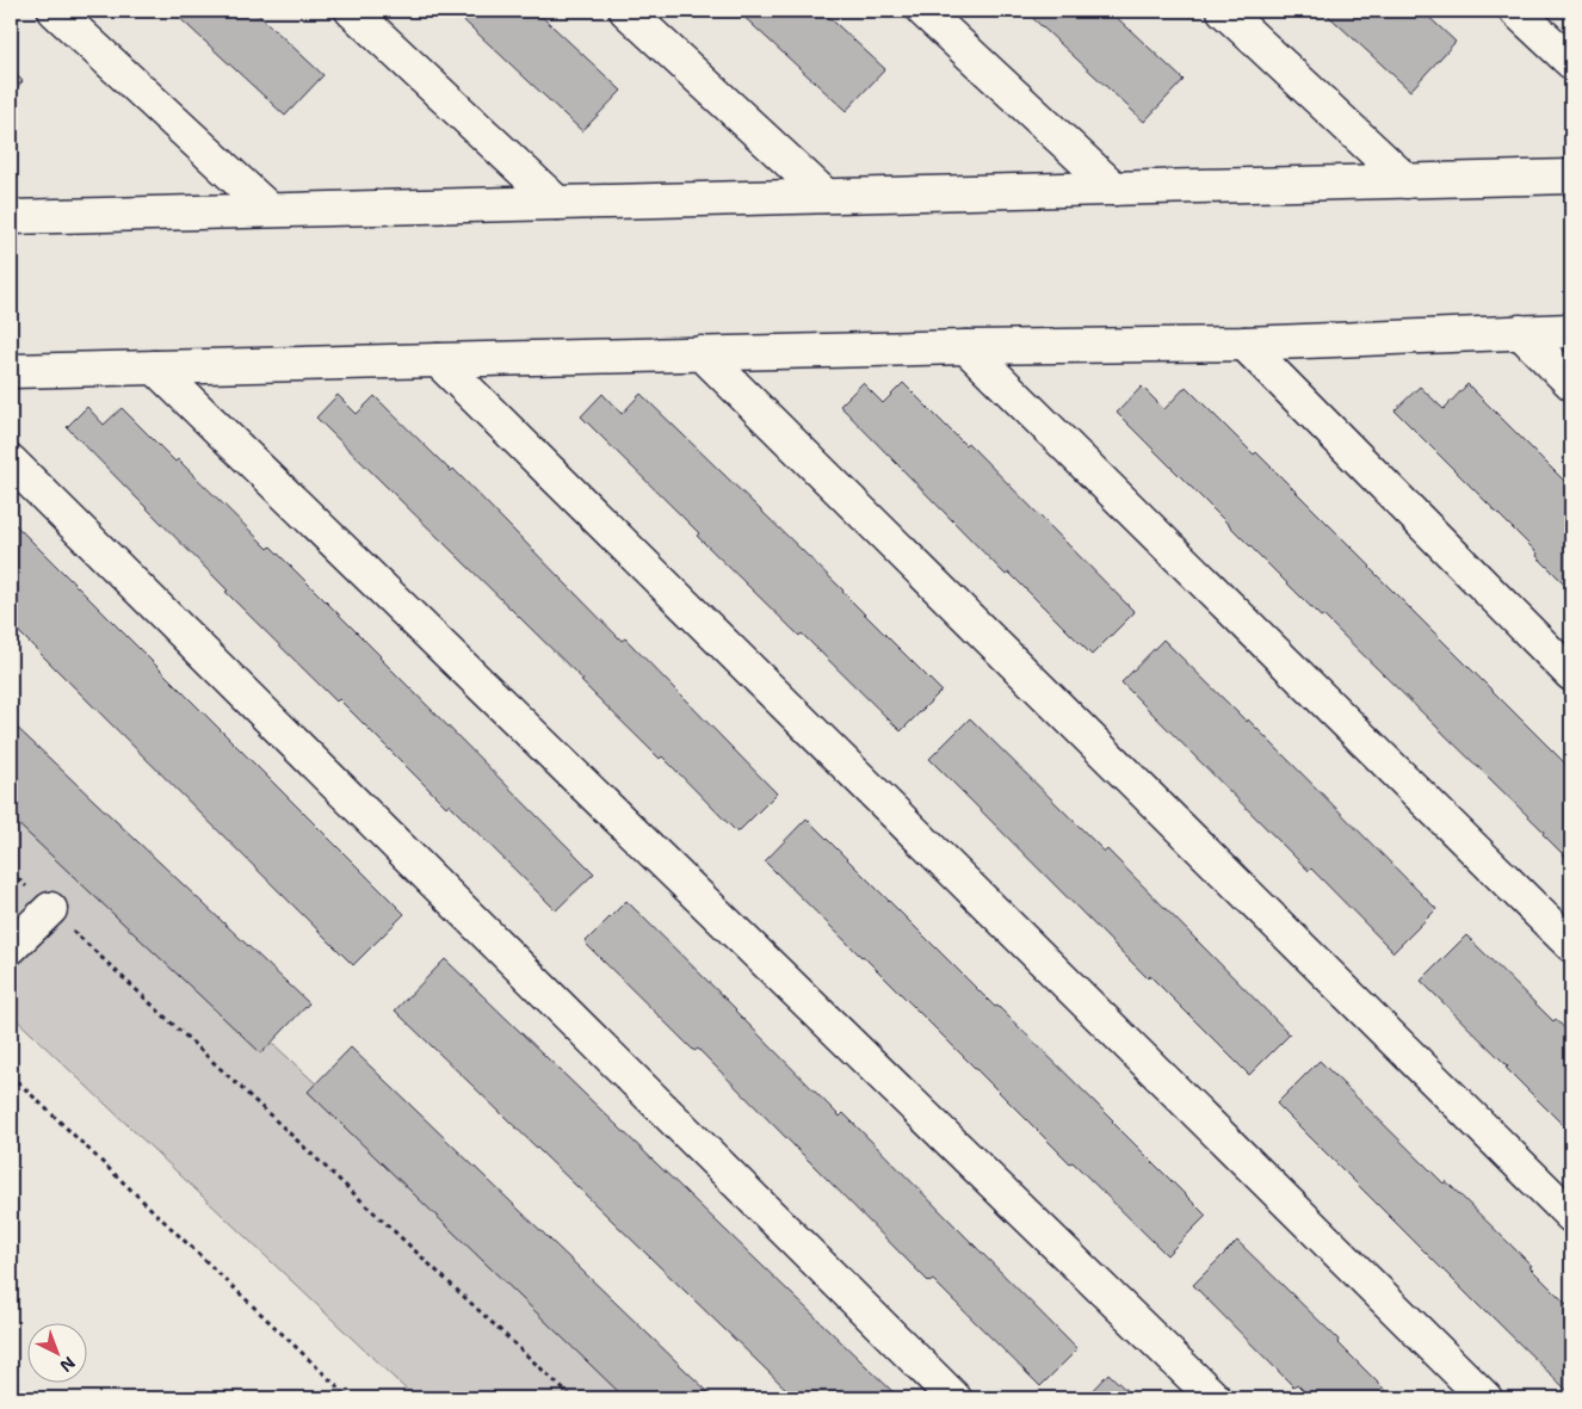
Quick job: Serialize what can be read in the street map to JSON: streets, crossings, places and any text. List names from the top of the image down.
{
  "north": "bottom right"
}
